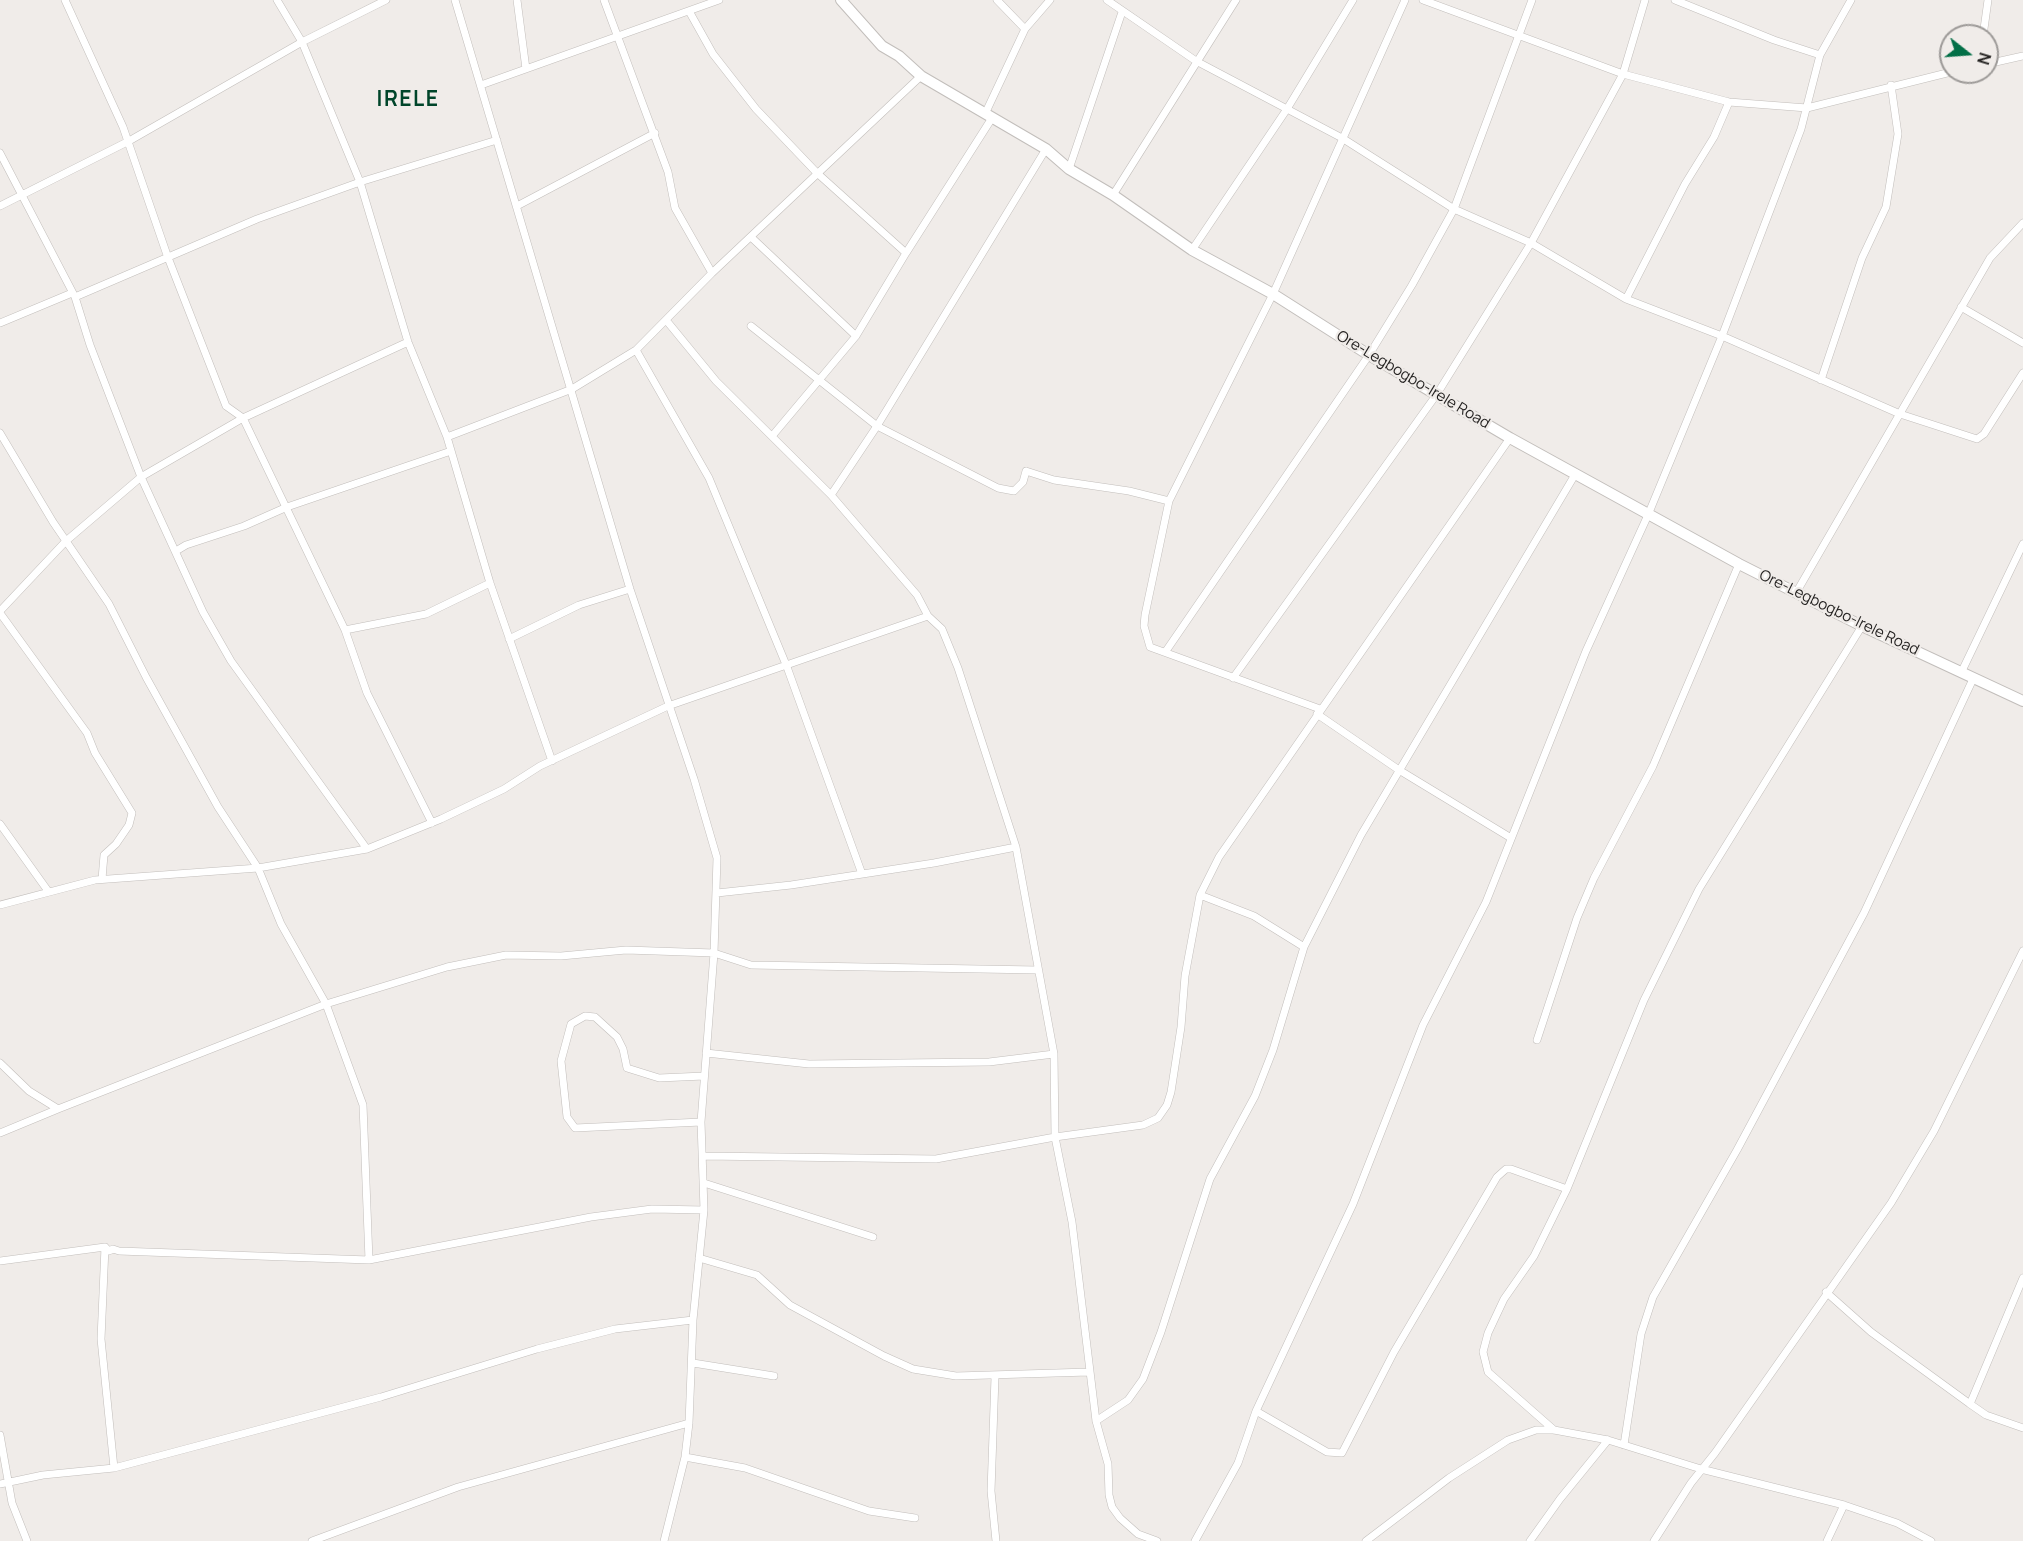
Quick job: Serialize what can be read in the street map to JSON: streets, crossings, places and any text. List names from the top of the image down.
{
  "streets": {
    "main road": ["Ore-Legbogbo-Irele Road"]
  },
  "districts": ["IRELE"],
  "north": "right"
}
